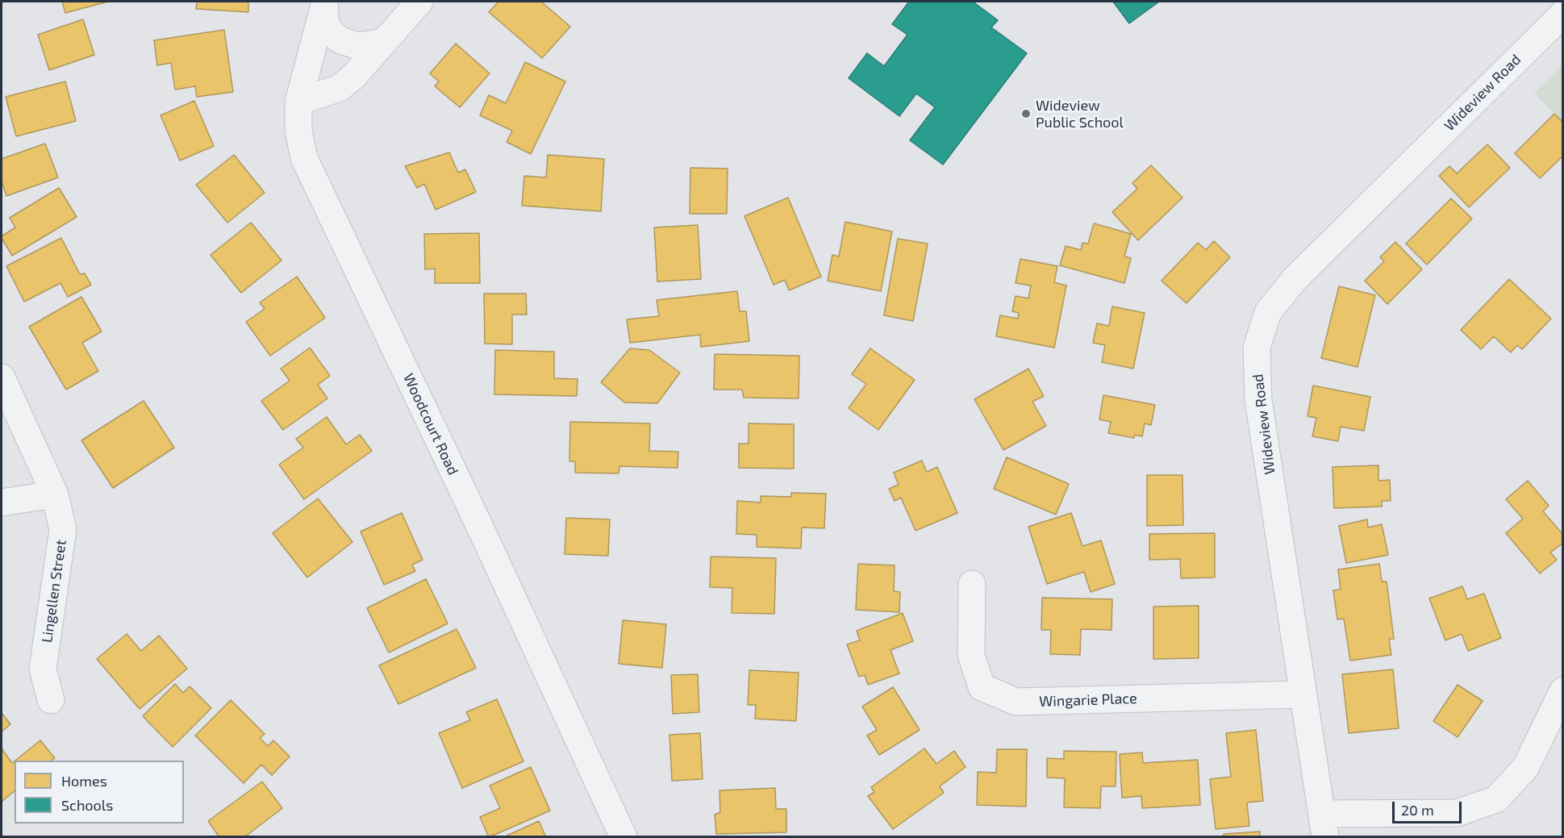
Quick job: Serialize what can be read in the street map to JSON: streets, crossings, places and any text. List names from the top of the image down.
{
  "streets": {
    "street": [
      "Wideview Road",
      "Woodcourt Road",
      "Lingellen Street",
      "Wingarie Place"
    ]
  },
  "crossings": [
    ["Wideview Road", "Wingarie Place"]
  ],
  "places": ["Wideview Public School"],
  "legend": ["Homes", "Schools"],
  "scale_bar": "20 m"
}
